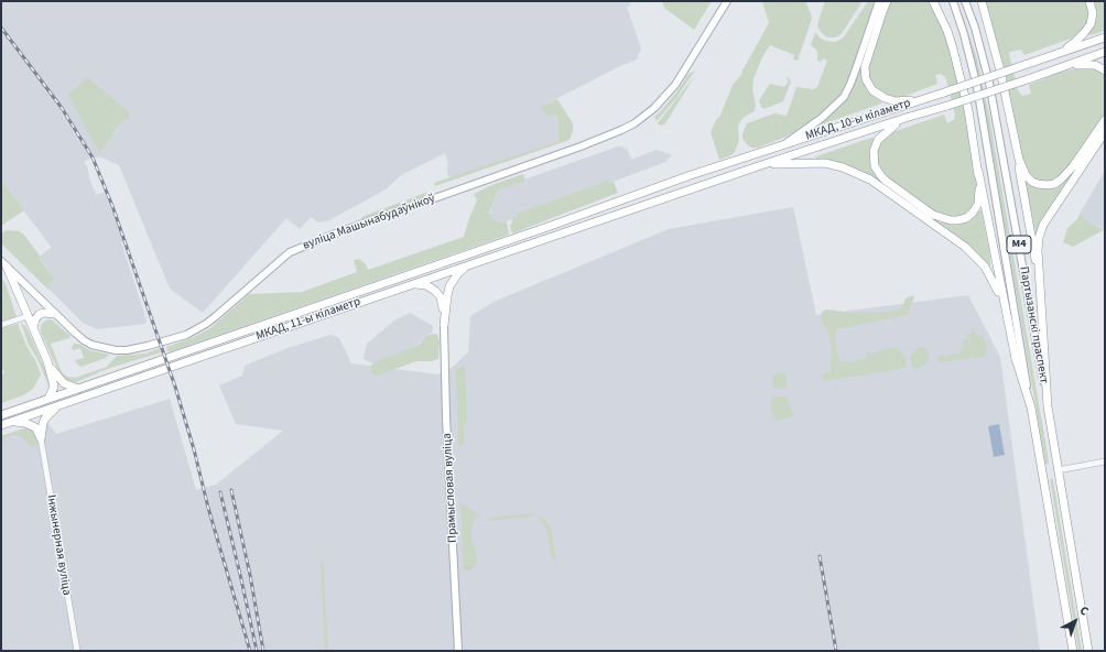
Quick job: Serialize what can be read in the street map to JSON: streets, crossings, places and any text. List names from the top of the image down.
{
  "streets": {
    "highway": [
      "МКАД, 10-ы кіламетр",
      "М4",
      "МКАД, 11-ы кіламетр",
      "Партызанскі праспект"
    ],
    "main road": ["вуліца Машынабудаўнікоў", "Прамысловая вуліца"],
    "street": ["Інжынерная вуліца"]
  },
  "crossings": [
    ["МКАД, 10-ы кіламетр", "МКАД, 11-ы кіламетр"]
  ],
  "north": "top right"
}
